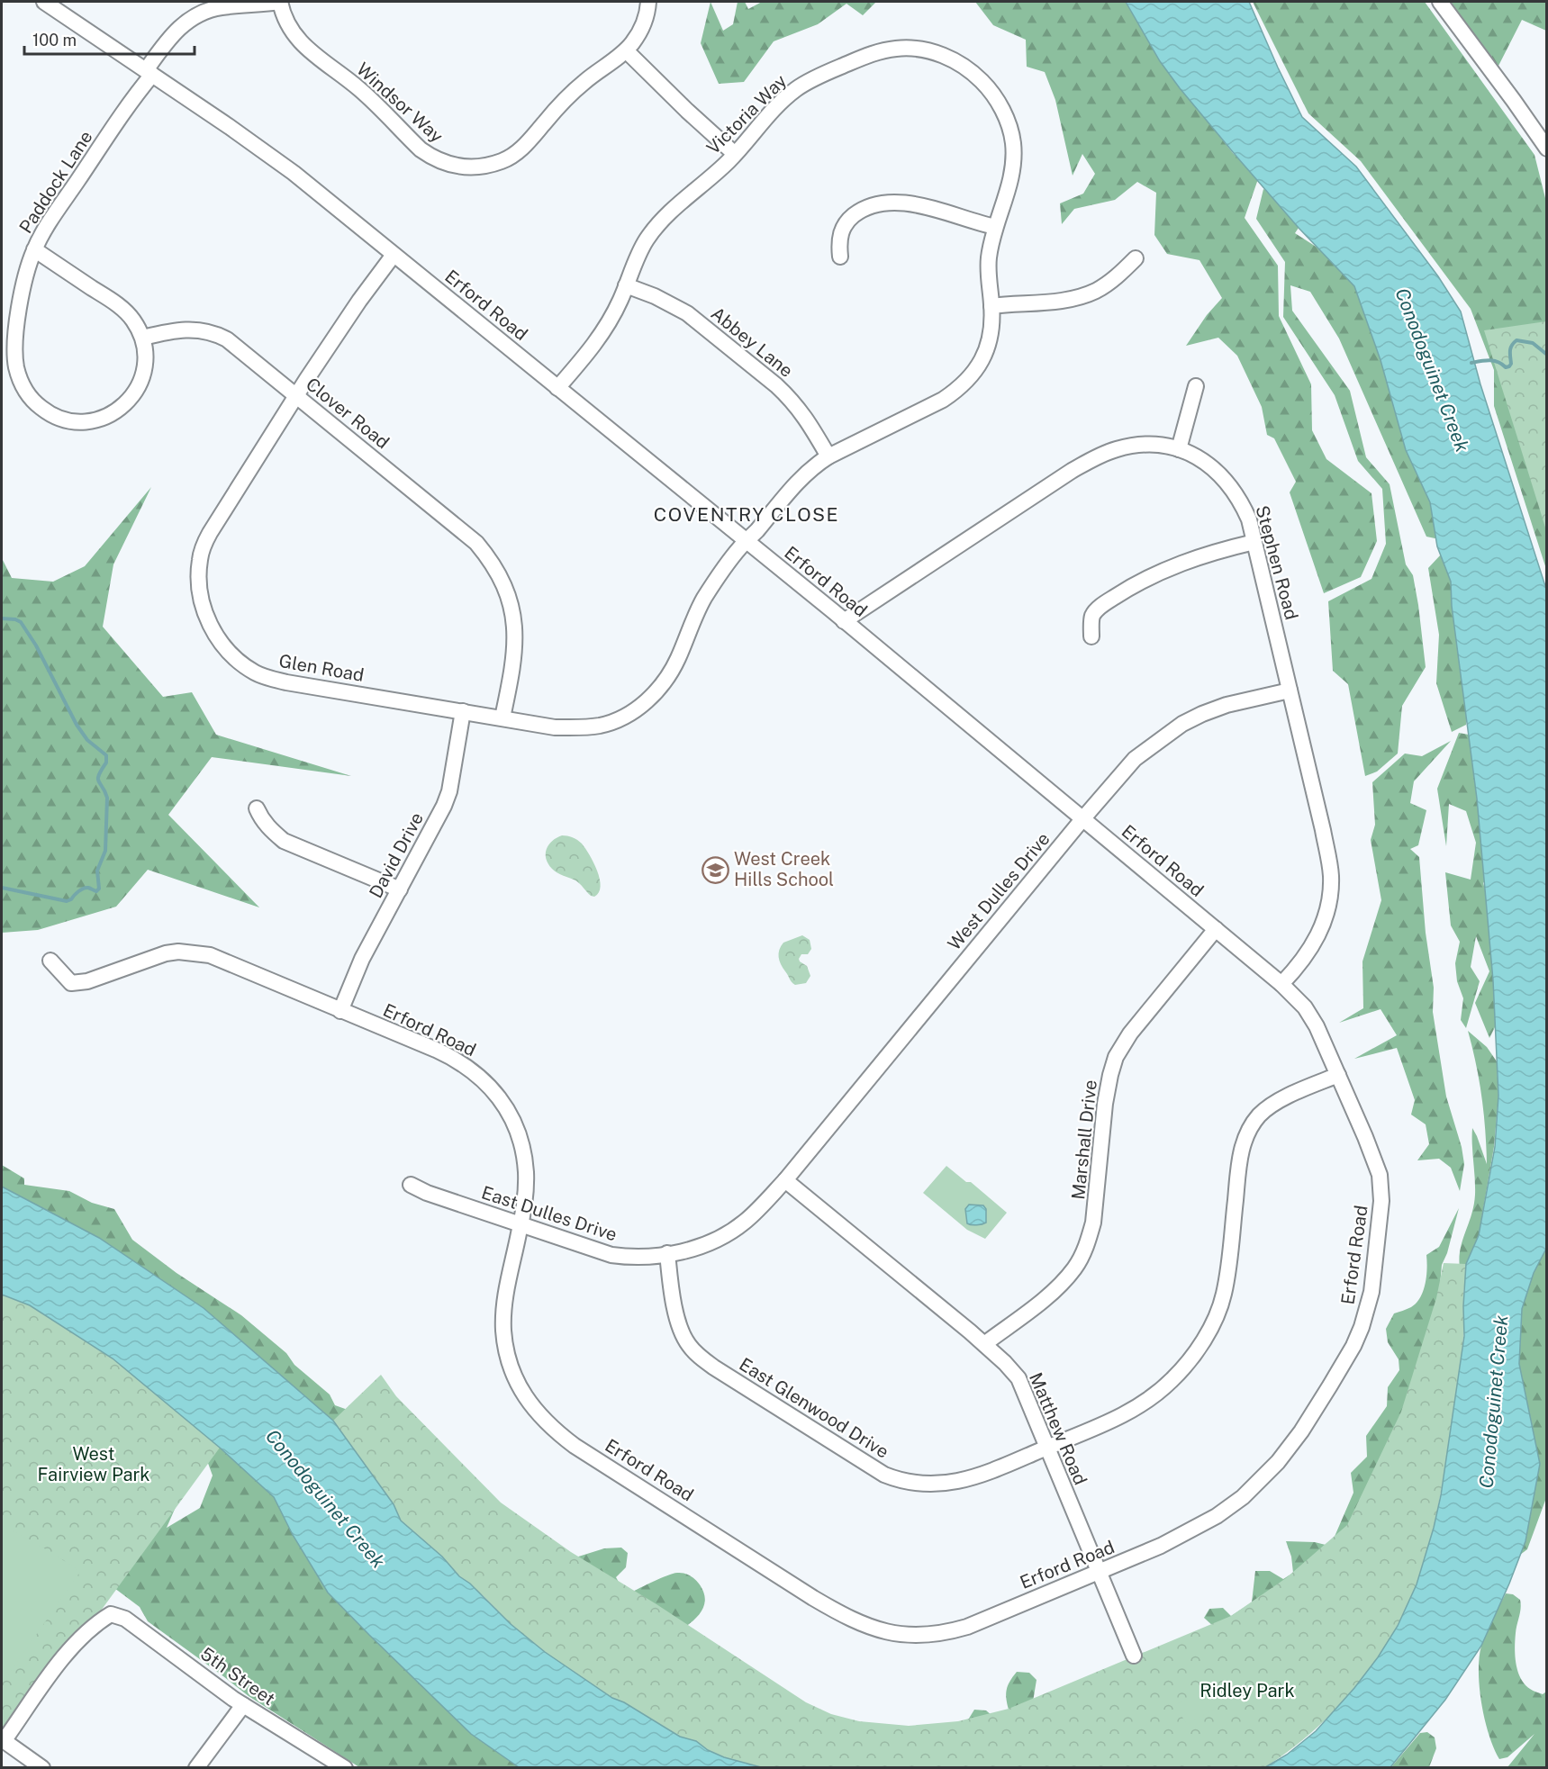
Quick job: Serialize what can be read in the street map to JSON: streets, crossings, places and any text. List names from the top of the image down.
{
  "streets": {
    "street": [
      "Windsor Way",
      "Victoria Way",
      "Paddock Lane",
      "Erford Road",
      "Abbey Lane",
      "Clover Road",
      "Stephen Road",
      "Glen Road",
      "David Drive",
      "West Dulles Drive",
      "Marshall Drive",
      "East Dulles Drive",
      "East Glenwood Drive",
      "Matthew Road",
      "5th Street"
    ]
  },
  "crossings": [
    ["Windsor Way", "Paddock Lane"],
    ["Victoria Way", "Erford Road"],
    ["Victoria Way", "Abbey Lane"],
    ["Victoria Way", "Glen Road"],
    ["Paddock Lane", "Erford Road"],
    ["Paddock Lane", "Clover Road"],
    ["Erford Road", "Stephen Road"],
    ["Erford Road", "Glen Road"],
    ["Erford Road", "David Drive"],
    ["Erford Road", "West Dulles Drive"],
    ["Erford Road", "Marshall Drive"],
    ["Erford Road", "East Dulles Drive"],
    ["Erford Road", "East Glenwood Drive"],
    ["Erford Road", "Matthew Road"],
    ["Clover Road", "Glen Road"],
    ["Stephen Road", "West Dulles Drive"],
    ["Glen Road", "David Drive"],
    ["West Dulles Drive", "East Dulles Drive"],
    ["West Dulles Drive", "Matthew Road"],
    ["Marshall Drive", "Matthew Road"],
    ["East Dulles Drive", "East Glenwood Drive"],
    ["East Dulles Drive", "Matthew Road"],
    ["East Glenwood Drive", "Matthew Road"]
  ],
  "districts": ["COVENTRY CLOSE"],
  "water": ["Conodoguinet Creek"],
  "parks": ["West Fairview Park", "Ridley Park"],
  "places": {
    "school or university": ["West Creek Hills School"]
  },
  "scale_bar": "100 m"
}
